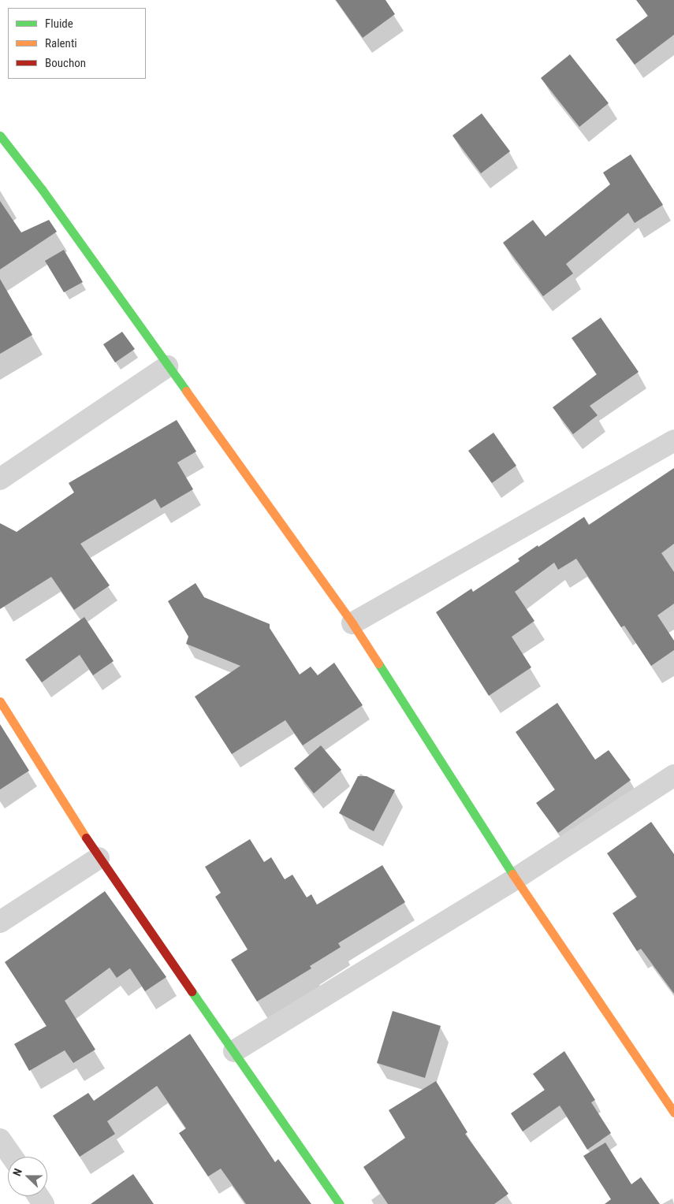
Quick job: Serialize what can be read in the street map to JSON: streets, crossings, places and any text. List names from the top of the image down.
{
  "legend": ["Fluide", "Ralenti", "Bouchon"],
  "north": "left"
}
